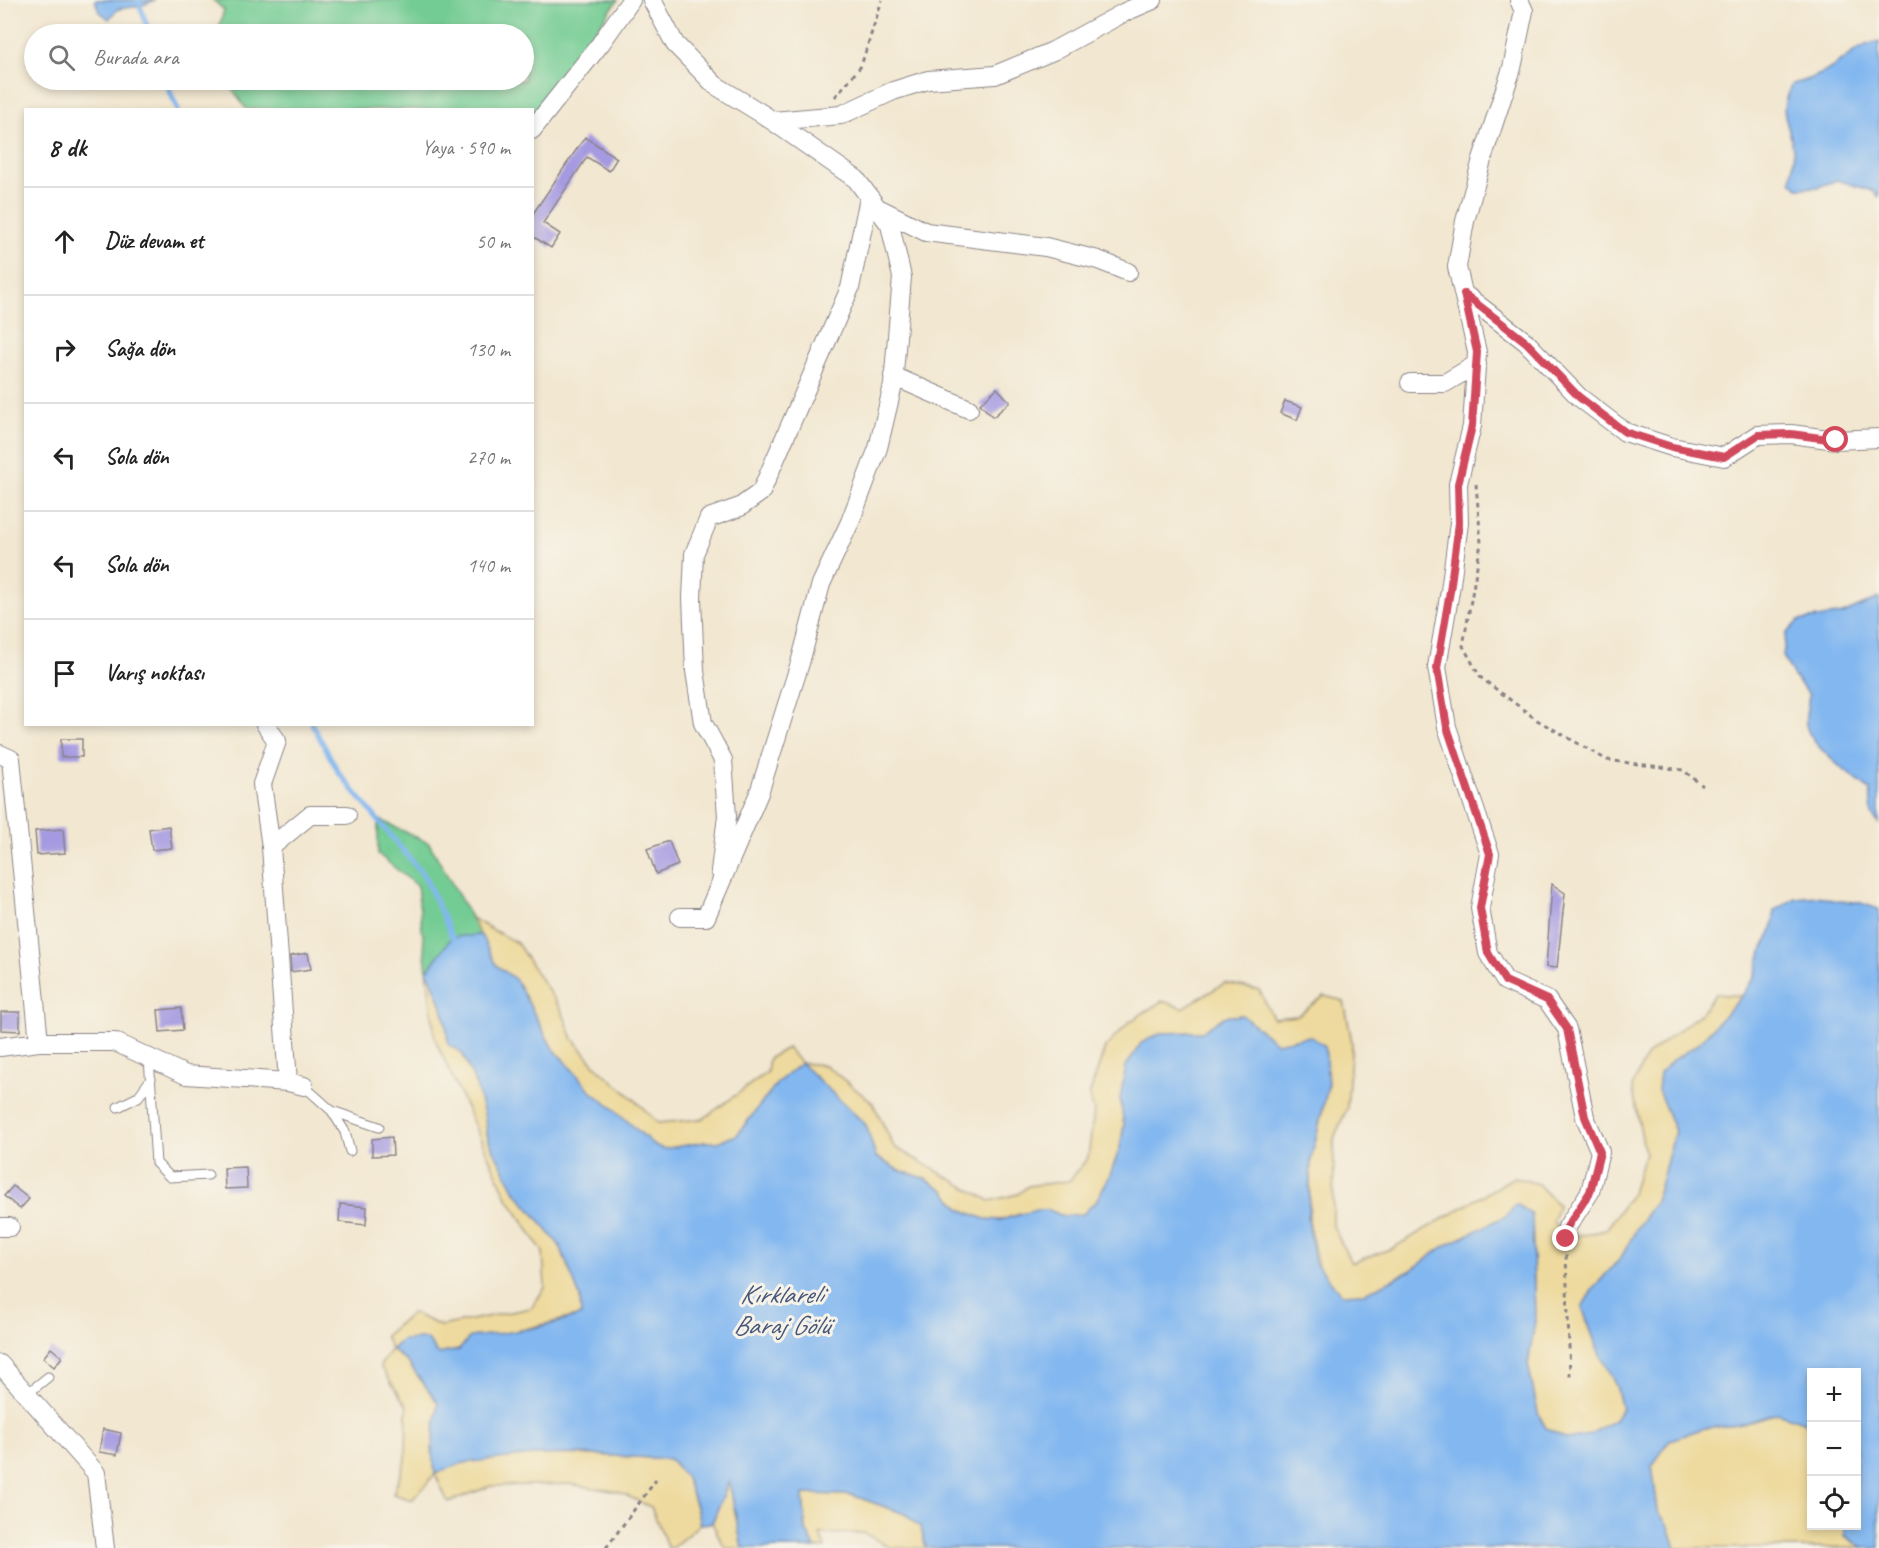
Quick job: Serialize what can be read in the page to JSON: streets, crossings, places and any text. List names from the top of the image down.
{
  "water": ["Kırklareli Baraj Gölü"],
  "page": {
    "search": "Burada ara",
    "heading": ["8 dk", "Yaya · 590 m"],
    "list": [
      ["Düz devam et", "50 m"],
      ["Sağa dön", "130 m"],
      ["Sola dön", "270 m"],
      ["Sola dön", "140 m"],
      "Varış noktası"
    ],
    "map_buttons": ["+", "−"]
  }
}
